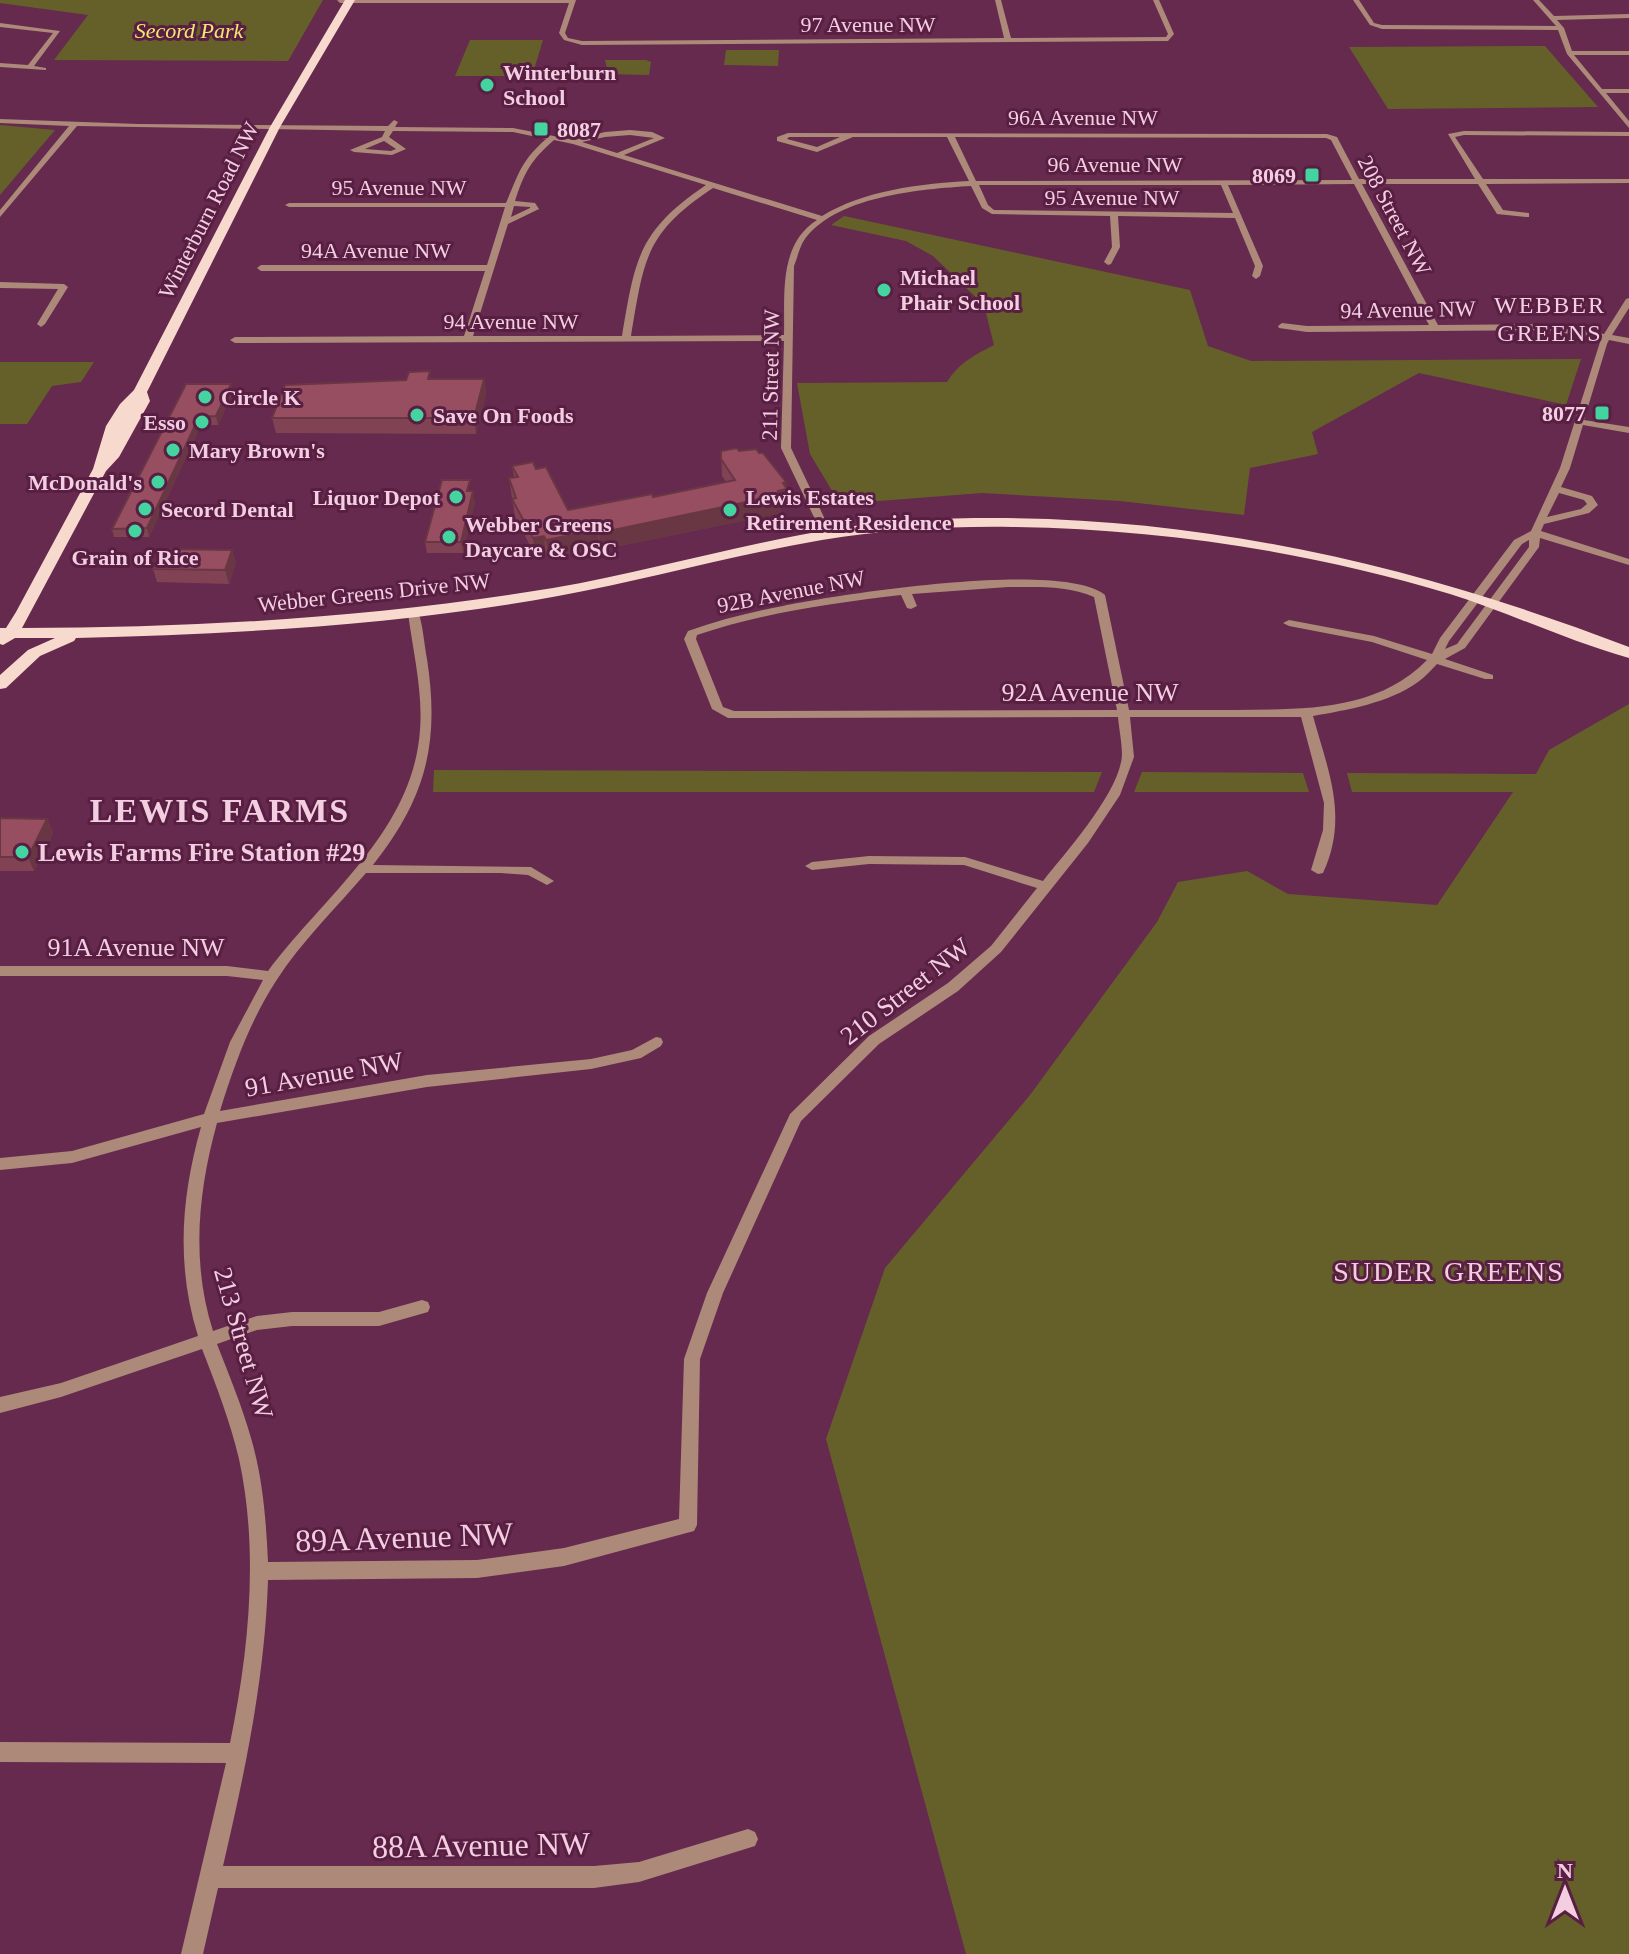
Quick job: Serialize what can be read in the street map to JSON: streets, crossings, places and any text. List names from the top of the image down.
{
  "streets": {
    "main road": ["Winterburn Road NW", "Webber Greens Drive NW"],
    "street": [
      "97 Avenue NW",
      "96A Avenue NW",
      "96 Avenue NW",
      "95 Avenue NW",
      "208 Street NW",
      "94A Avenue NW",
      "94 Avenue NW",
      "211 Street NW",
      "92B Avenue NW",
      "92A Avenue NW",
      "91A Avenue NW",
      "210 Street NW",
      "91 Avenue NW",
      "213 Street NW",
      "89A Avenue NW",
      "88A Avenue NW"
    ]
  },
  "crossings": [
    ["96A Avenue NW", "208 Street NW"],
    ["96 Avenue NW", "95 Avenue NW"],
    ["96 Avenue NW", "208 Street NW"],
    ["96 Avenue NW", "211 Street NW"],
    ["Winterburn Road NW", "Webber Greens Drive NW"],
    ["208 Street NW", "94 Avenue NW"],
    ["94 Avenue NW", "211 Street NW"],
    ["94 Avenue NW", "92A Avenue NW"],
    ["211 Street NW", "Webber Greens Drive NW"],
    ["92B Avenue NW", "92A Avenue NW"],
    ["92B Avenue NW", "210 Street NW"],
    ["Webber Greens Drive NW", "92A Avenue NW"],
    ["Webber Greens Drive NW", "213 Street NW"],
    ["92A Avenue NW", "210 Street NW"],
    ["91A Avenue NW", "213 Street NW"],
    ["210 Street NW", "89A Avenue NW"],
    ["91 Avenue NW", "213 Street NW"],
    ["213 Street NW", "89A Avenue NW"],
    ["213 Street NW", "88A Avenue NW"]
  ],
  "districts": ["WEBBER GREENS", "LEWIS FARMS", "SUDER GREENS"],
  "parks": ["Secord Park"],
  "places": {
    "other": [
      "Winterburn School",
      "Michael Phair School",
      "Circle K",
      "Save On Foods",
      "Esso",
      "Mary Brown's",
      "McDonald's",
      "Liquor Depot",
      "Secord Dental",
      "Lewis Estates Retirement Residence",
      "Grain of Rice",
      "Webber Greens Daycare & OSC",
      "Lewis Farms Fire Station #29"
    ],
    "transit": ["8087", "8069", "8077"]
  },
  "north": "top"
}
